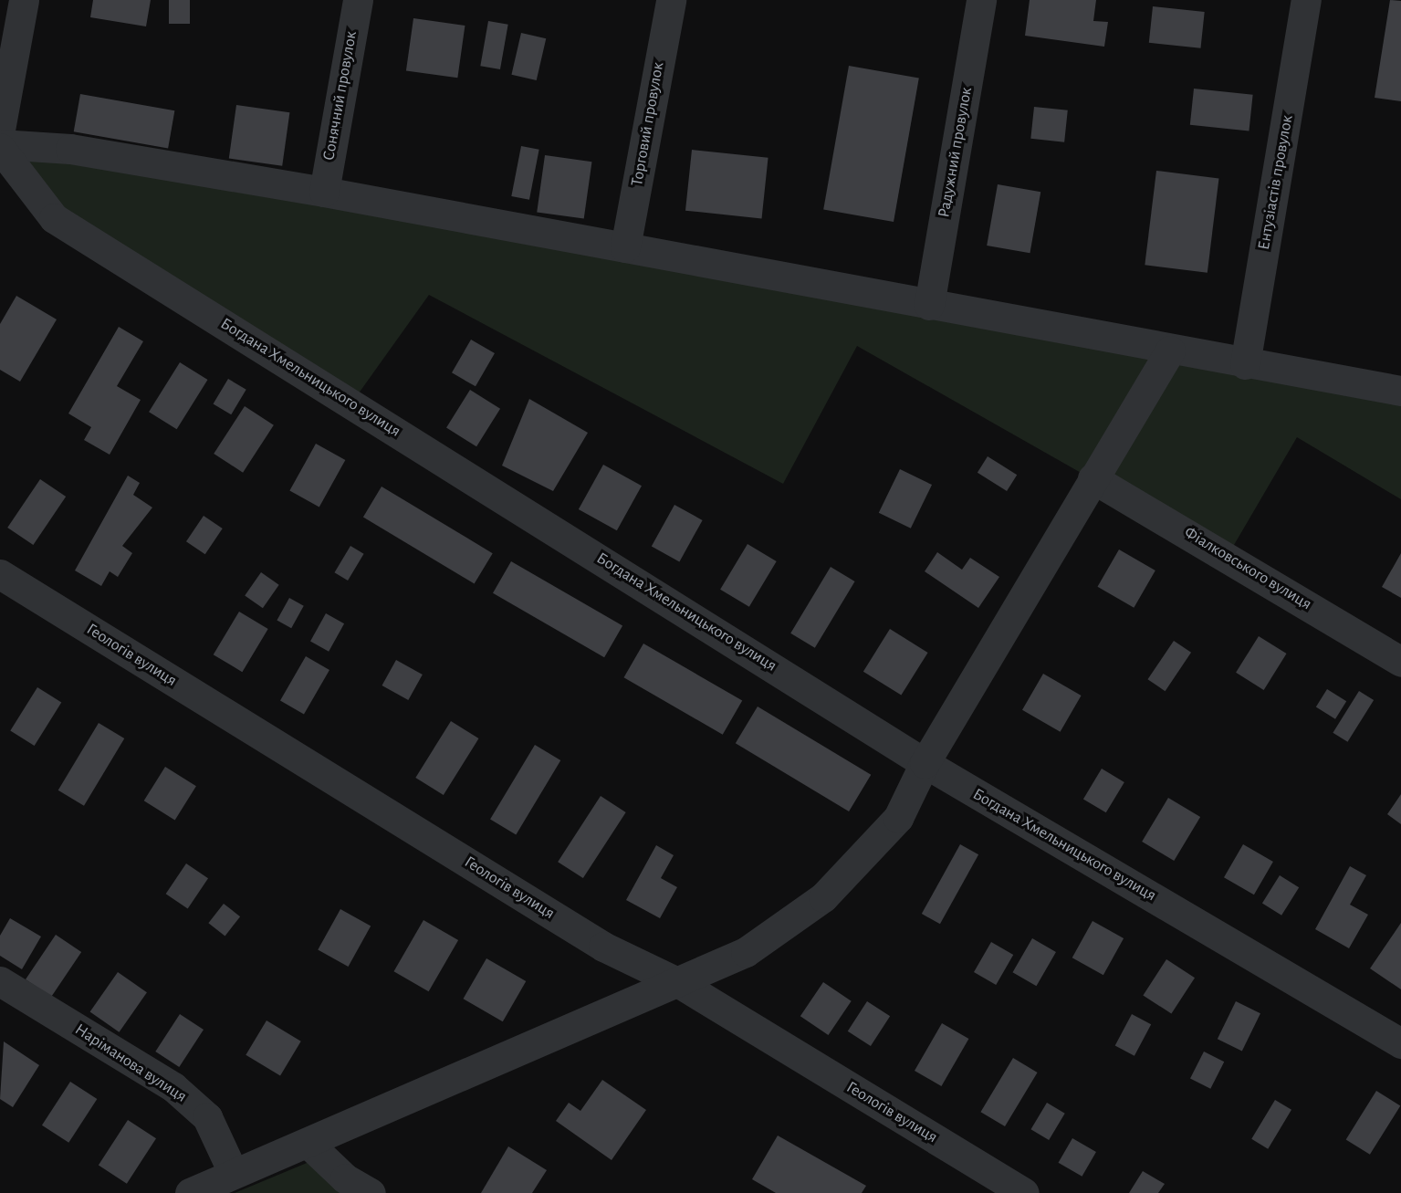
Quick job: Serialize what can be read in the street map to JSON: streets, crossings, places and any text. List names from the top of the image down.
{
  "streets": {
    "street": [
      "Сонячний провулок",
      "Торговий провулок",
      "Радужний провулок",
      "Ентузіастів провулок",
      "Богдана Хмельницького вулиця",
      "Фіалковського вулиця",
      "Геологів вулиця",
      "Наріманова вулиця"
    ]
  }
}
